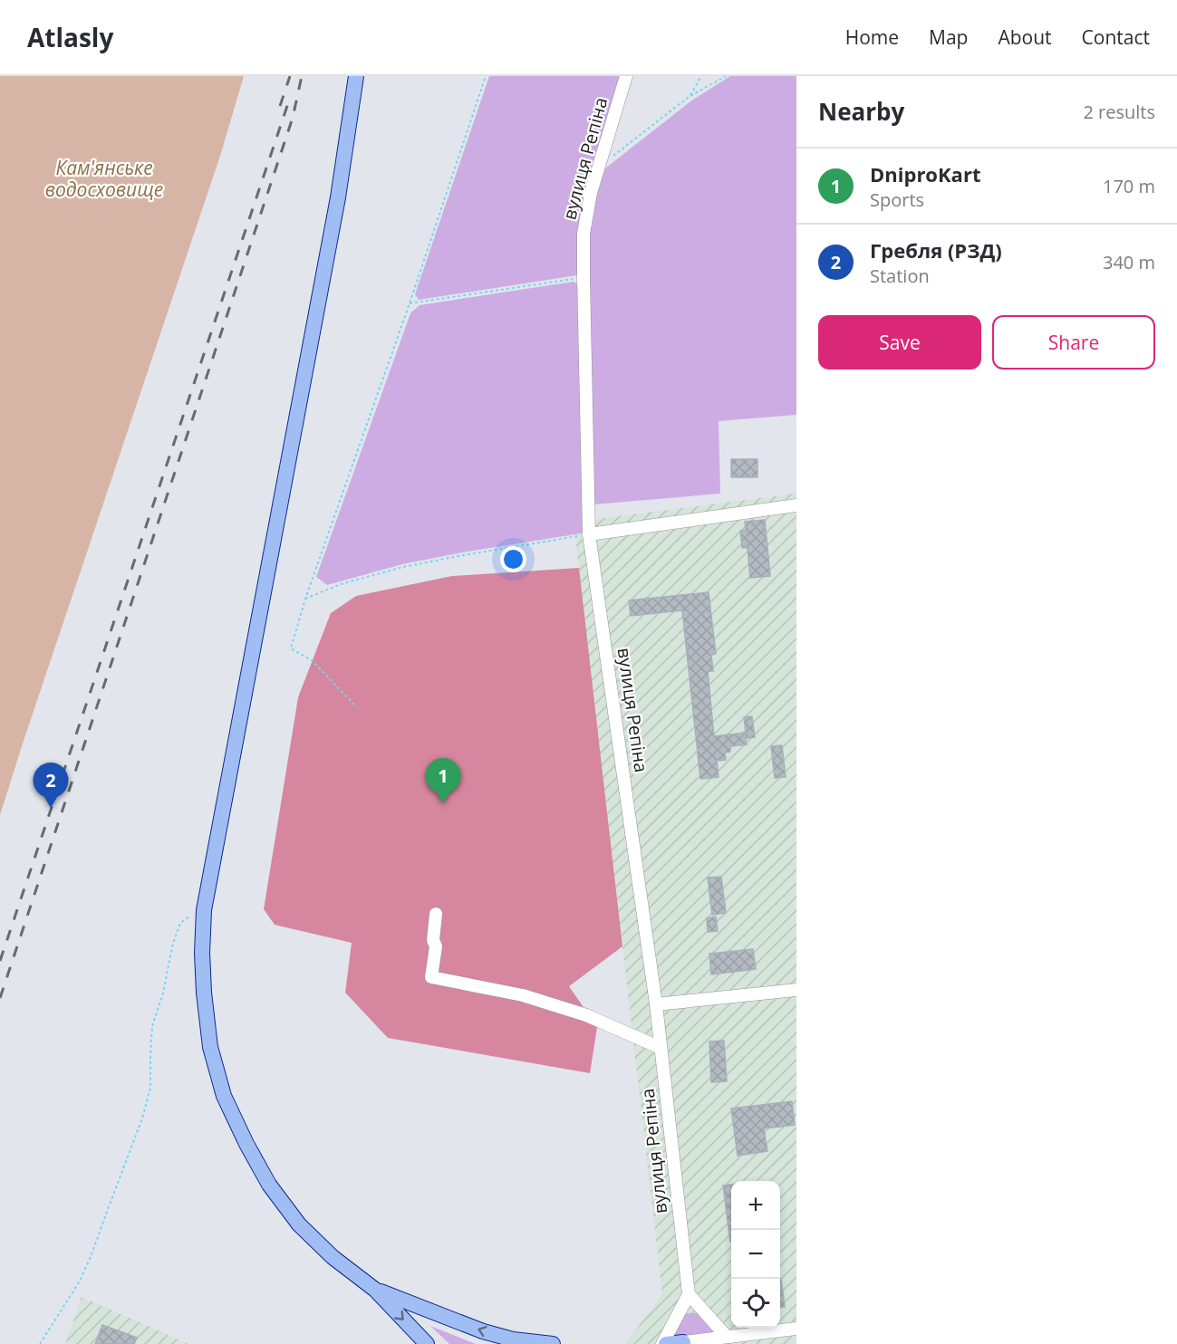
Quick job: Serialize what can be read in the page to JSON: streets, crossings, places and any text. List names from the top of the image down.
{
  "streets": {
    "street": ["вулиця Репіна"]
  },
  "water": ["Кам'янське водосховище"],
  "page": {
    "header": "Atlasly",
    "nav": [
      "Home",
      "Map",
      "About",
      "Contact"
    ],
    "heading": ["Nearby", "2 results"],
    "list": [
      {
        "mark": "1",
        "name": "DniproKart",
        "note": "Sports",
        "value": "170 m"
      },
      {
        "mark": "2",
        "name": "Гребля (РЗД)",
        "note": "Station",
        "value": "340 m"
      }
    ],
    "buttons": ["Save", "Share"],
    "pins": ["1", "2"],
    "map_buttons": ["+", "−"]
  }
}
